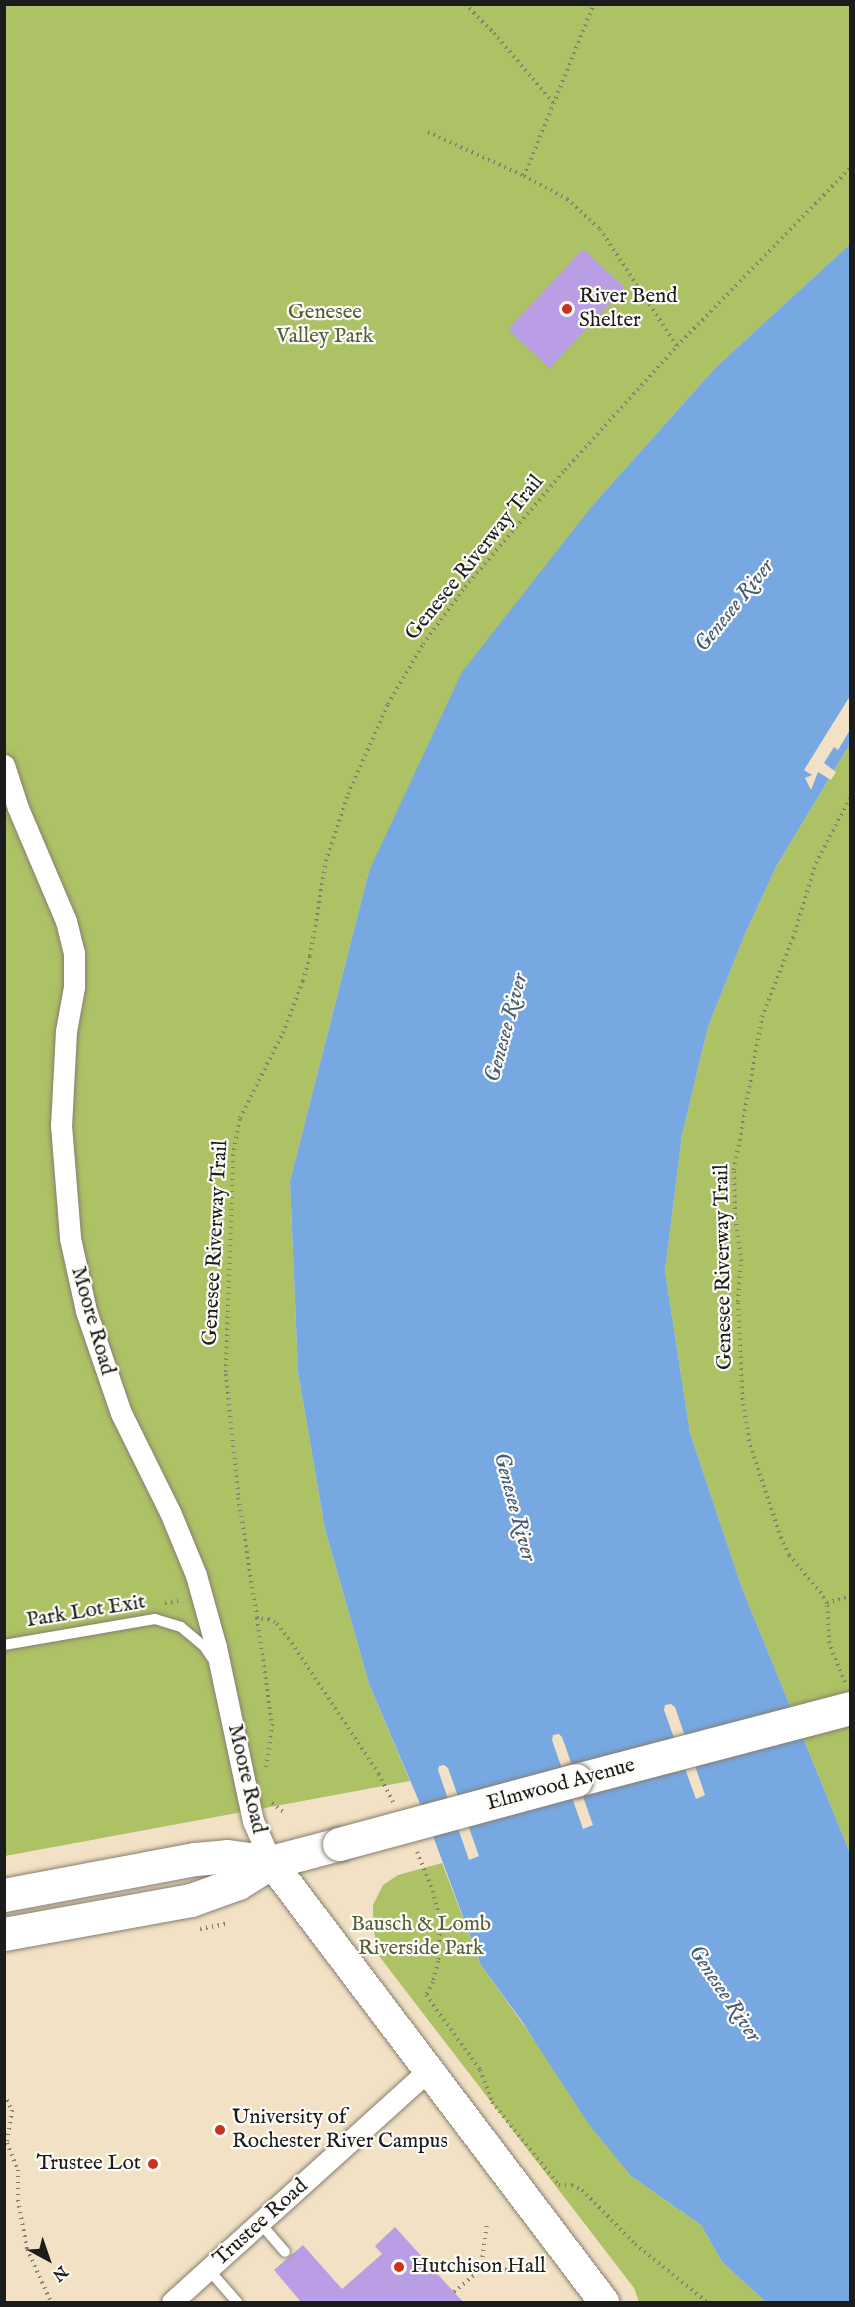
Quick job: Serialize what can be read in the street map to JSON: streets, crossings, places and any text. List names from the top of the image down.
{
  "streets": {
    "main road": ["Elmwood Avenue"],
    "street": ["Moore Road", "Trustee Road"],
    "lane": ["Park Lot Exit"],
    "path": ["Genesee Riverway Trail"]
  },
  "crossings": [
    ["Moore Road", "Park Lot Exit"],
    ["Moore Road", "Elmwood Avenue"]
  ],
  "water": ["Genesee River"],
  "parks": ["Genesee Valley Park", "Bausch & Lomb Riverside Park"],
  "places": [
    "River Bend Shelter",
    "University of Rochester River Campus",
    "Trustee Lot",
    "Hutchison Hall"
  ],
  "north": "bottom right"
}
